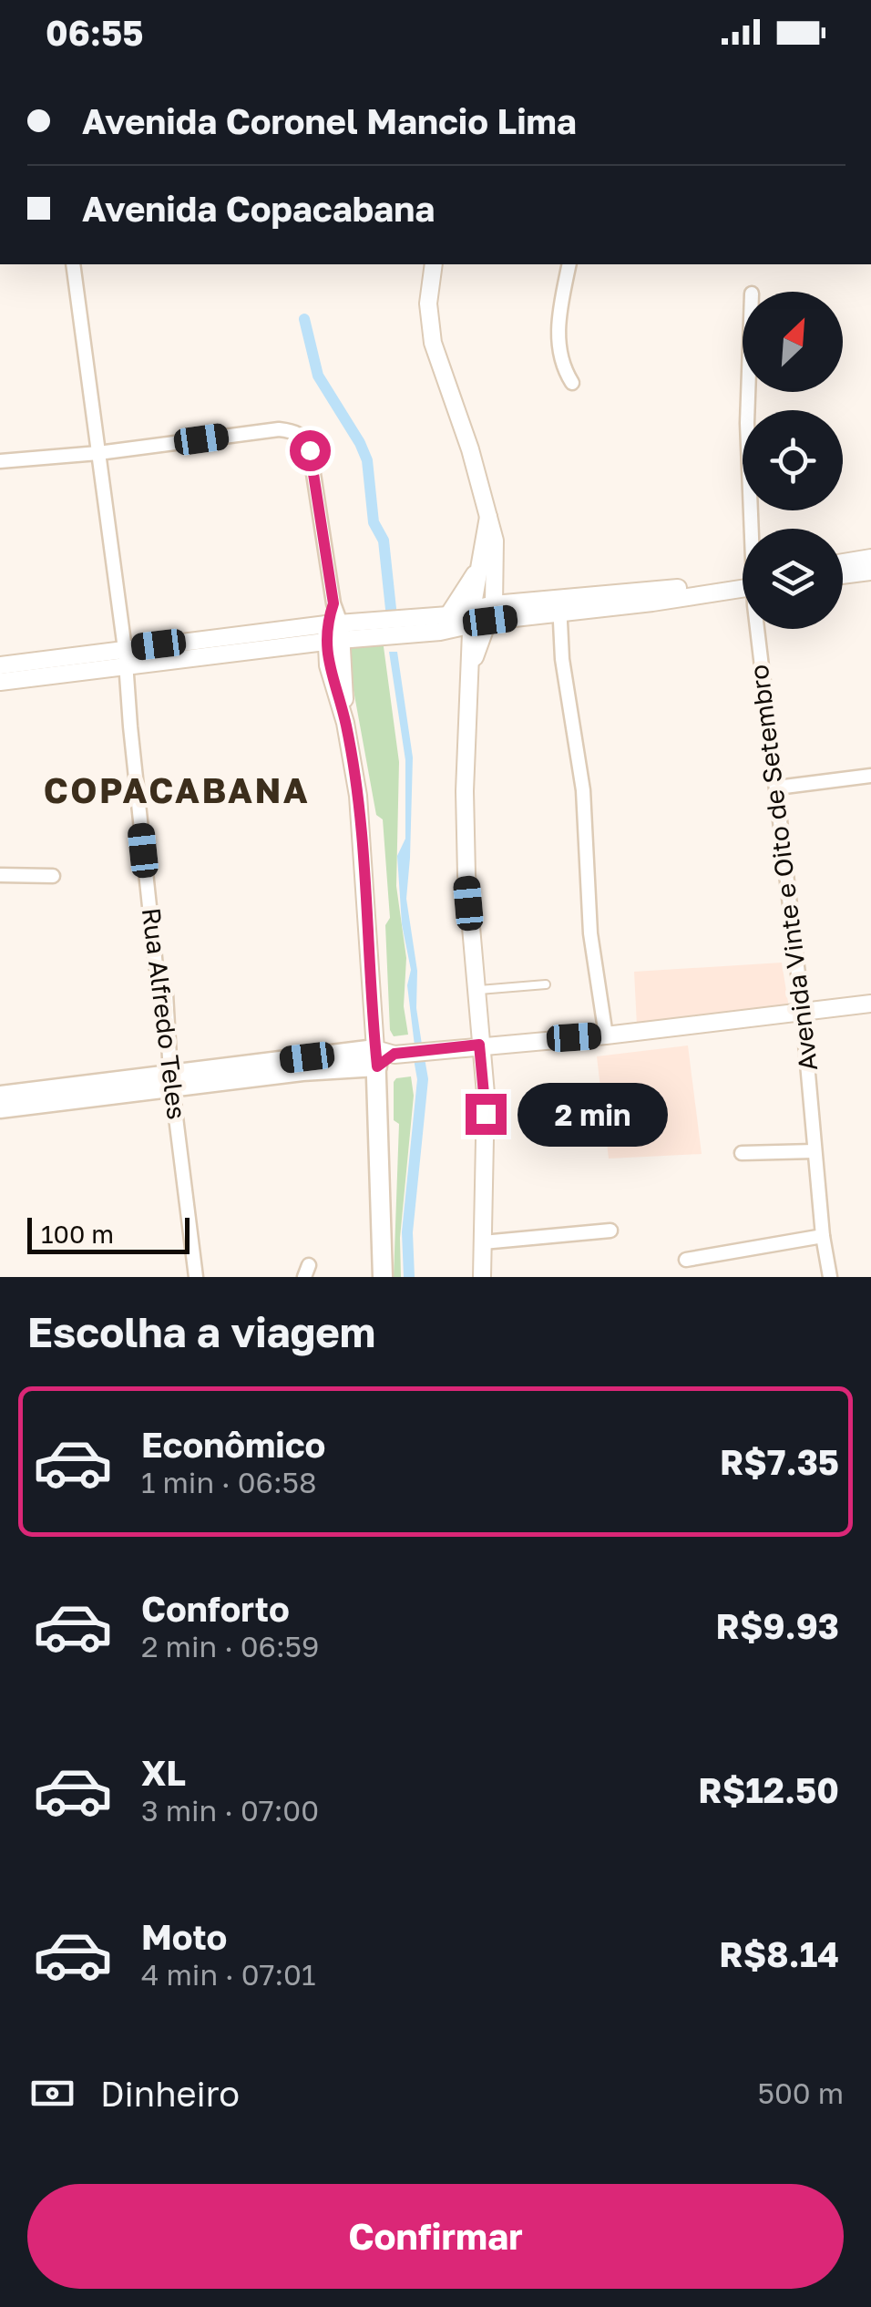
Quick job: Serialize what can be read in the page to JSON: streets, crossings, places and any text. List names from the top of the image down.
{
  "streets": {
    "street": ["Avenida Vinte e Oito de Setembro", "Rua Alfredo Teles"]
  },
  "districts": ["COPACABANA"],
  "scale_bar": "100 m",
  "north": "top right",
  "page": {
    "status": "06:55",
    "banner": ["Avenida Coronel Mancio Lima", "Avenida Copacabana"],
    "bubble": "2 min",
    "scale": "100 m",
    "heading": "Escolha a viagem",
    "list": [
      {
        "name": "Econômico",
        "note": "1 min · 06:58",
        "value": "R$7.35"
      },
      {
        "name": "Conforto",
        "note": "2 min · 06:59",
        "value": "R$9.93"
      },
      {
        "name": "XL",
        "note": "3 min · 07:00",
        "value": "R$12.50"
      },
      {
        "name": "Moto",
        "note": "4 min · 07:01",
        "value": "R$8.14"
      }
    ],
    "pay": ["Dinheiro", "500 m"],
    "buttons": "Confirmar"
  }
}
